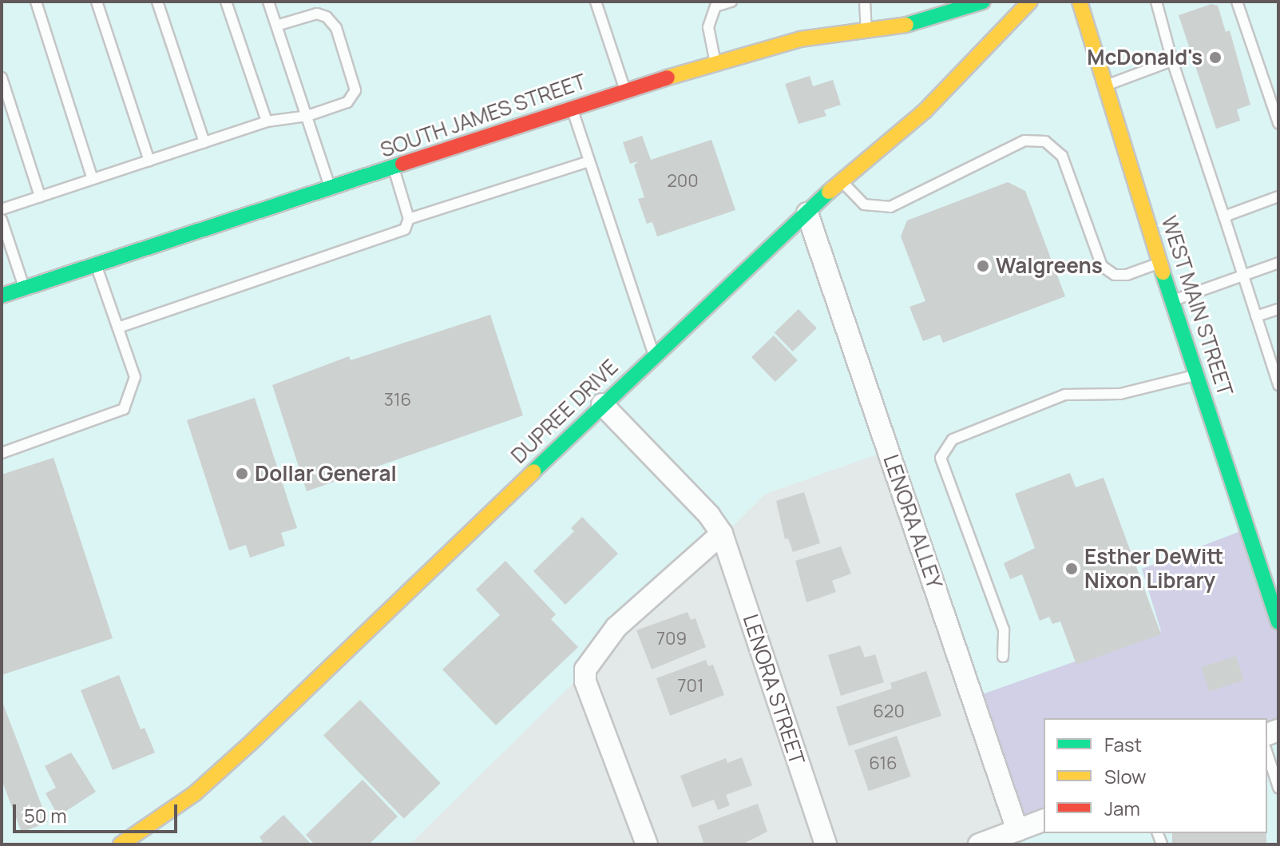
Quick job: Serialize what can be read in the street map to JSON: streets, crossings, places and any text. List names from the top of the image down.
{
  "streets": {
    "street": [
      "SOUTH JAMES STREET",
      "WEST MAIN STREET",
      "DUPREE DRIVE",
      "LENORA ALLEY",
      "LENORA STREET"
    ]
  },
  "crossings": [
    ["DUPREE DRIVE", "LENORA ALLEY"],
    ["DUPREE DRIVE", "LENORA STREET"]
  ],
  "places": [
    "McDonald's",
    "Walgreens",
    "Dollar General",
    "Esther DeWitt Nixon Library"
  ],
  "house_numbers": [
    "200",
    "316",
    "709",
    "701",
    "620",
    "616"
  ],
  "legend": ["Fast", "Slow", "Jam"],
  "scale_bar": "50 m"
}
